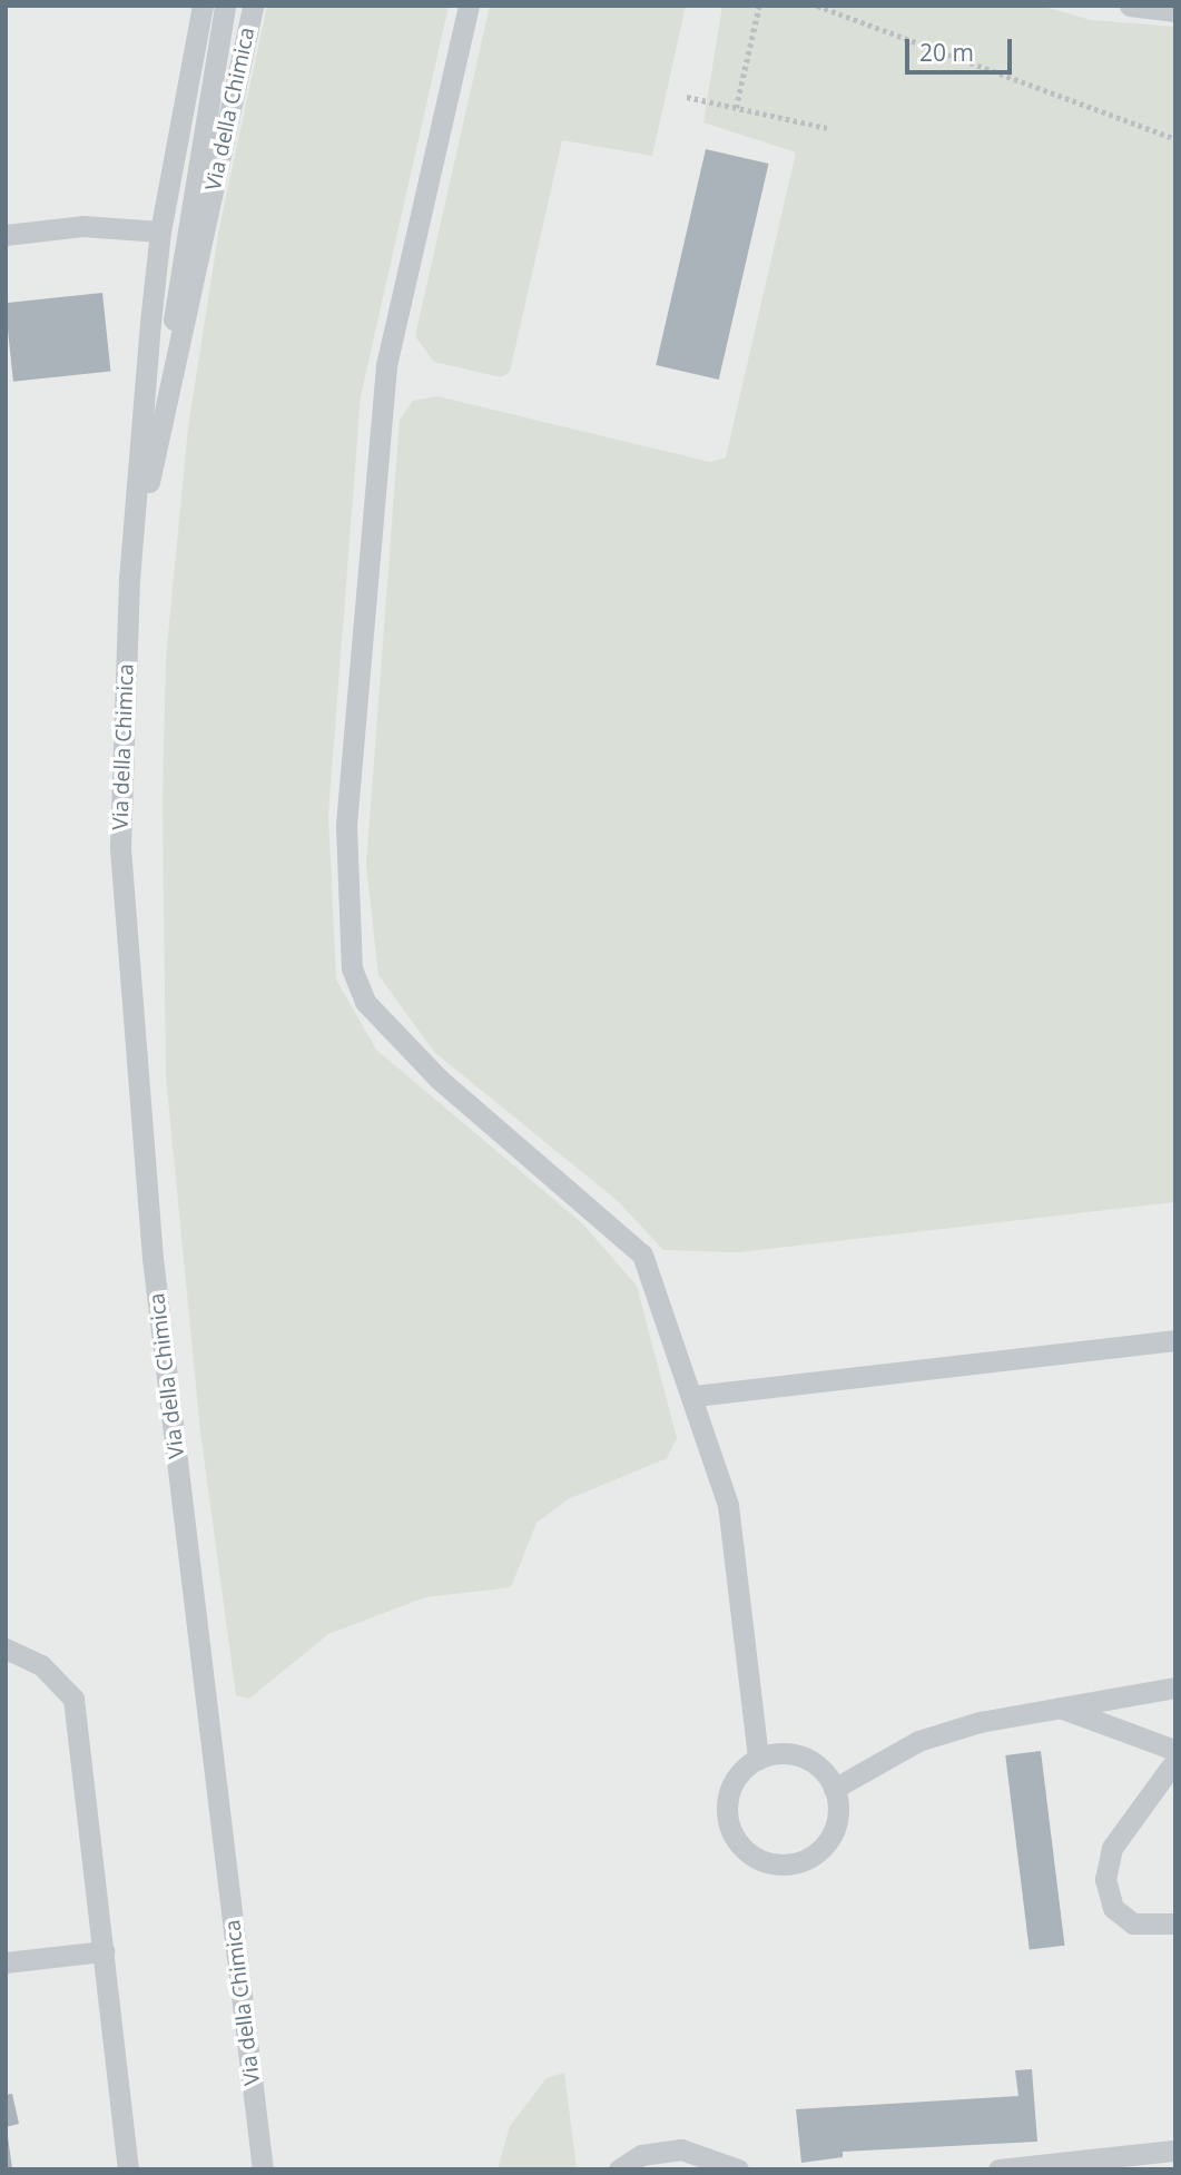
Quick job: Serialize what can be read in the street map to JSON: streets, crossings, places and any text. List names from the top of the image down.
{
  "streets": {
    "lane": ["Via della Chimica"]
  },
  "scale_bar": "20 m"
}
